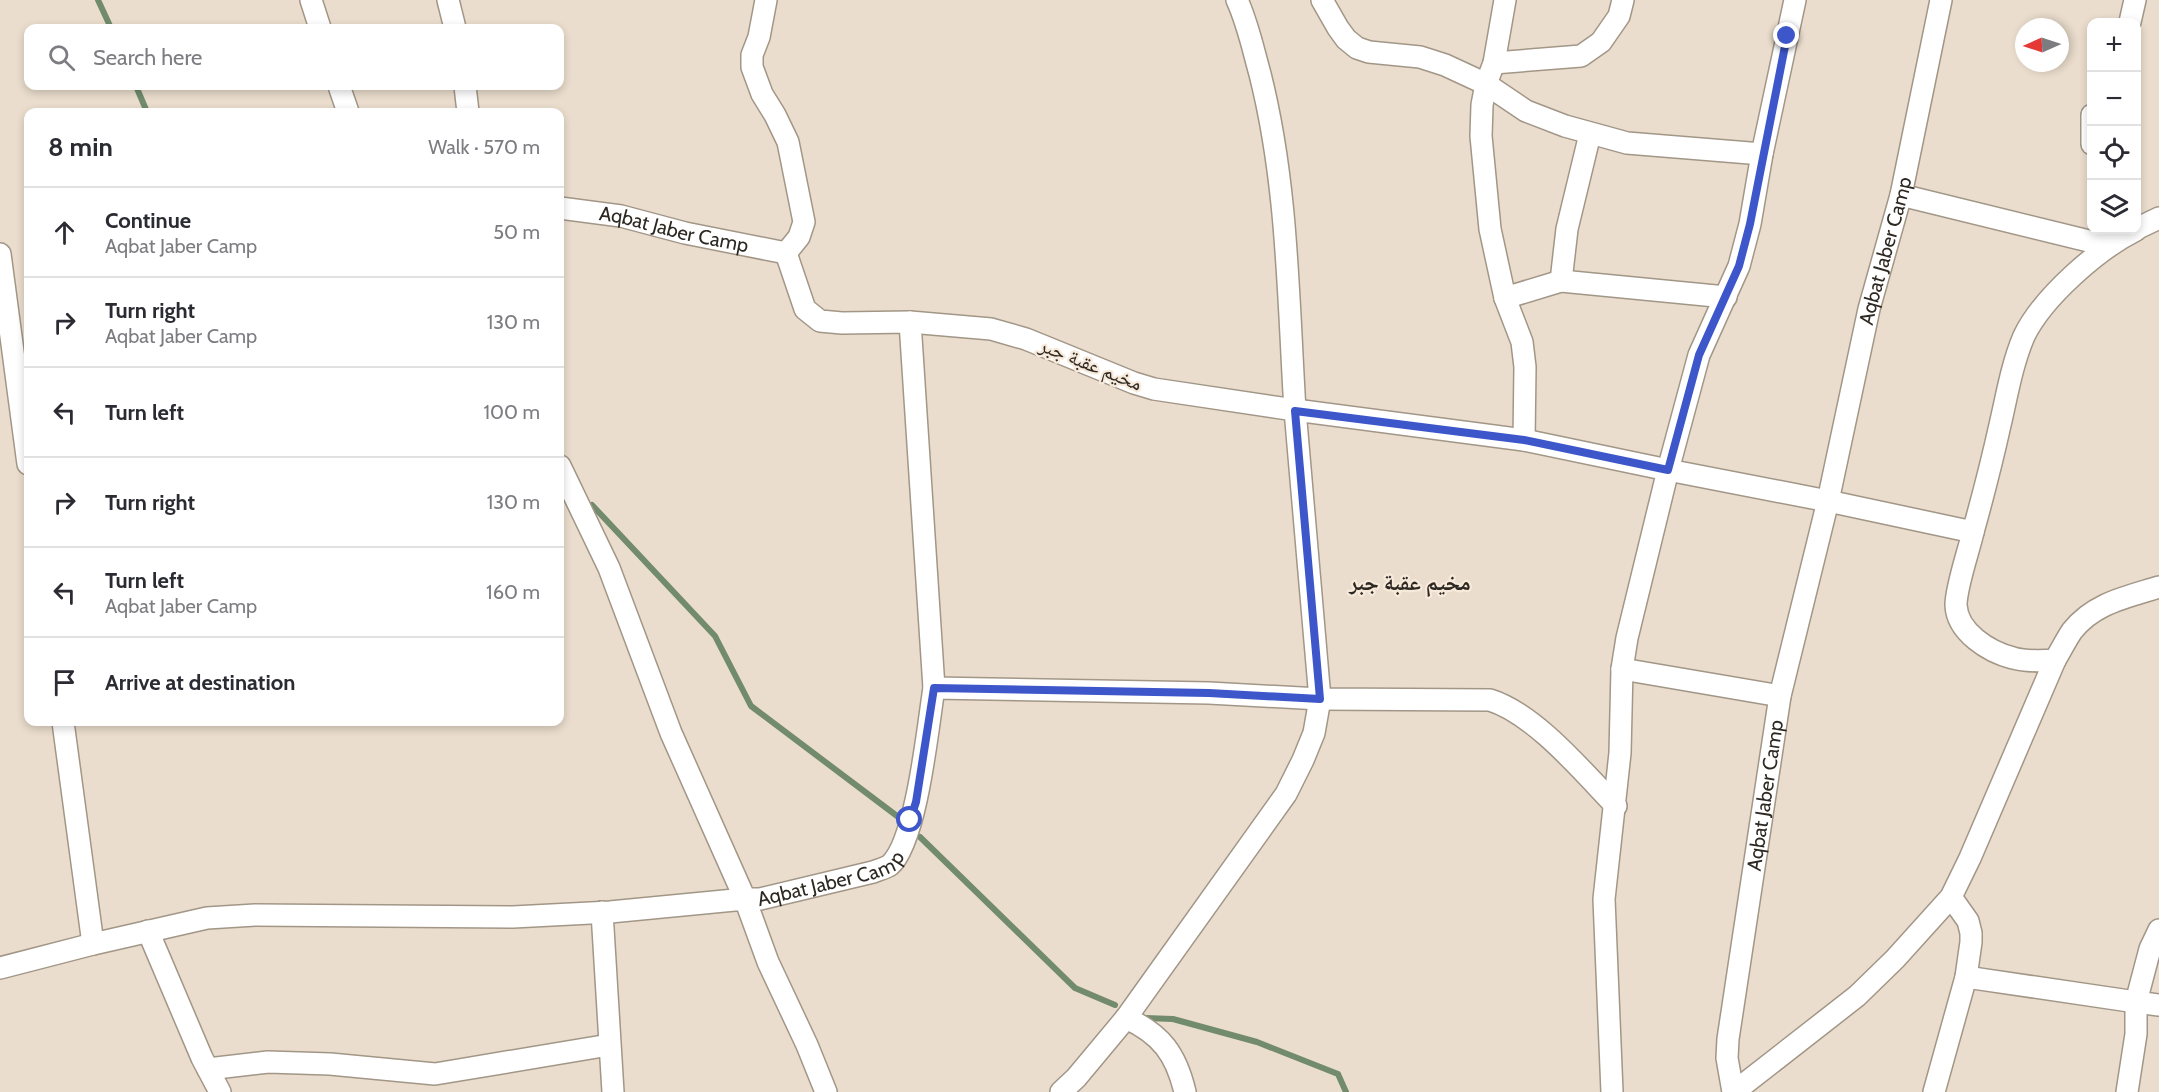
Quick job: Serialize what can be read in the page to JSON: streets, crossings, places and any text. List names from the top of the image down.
{
  "streets": {
    "street": ["Aqbat Jaber Camp", "مخيم عقبة جبر"]
  },
  "crossings": [
    ["Aqbat Jaber Camp", "مخيم عقبة جبر"]
  ],
  "districts": ["مخيم عقبة جبر"],
  "north": "left",
  "page": {
    "map_buttons": ["+", "−"],
    "search": "Search here",
    "heading": ["8 min", "Walk · 570 m"],
    "list": [
      ["Continue", "Aqbat Jaber Camp", "50 m"],
      ["Turn right", "Aqbat Jaber Camp", "130 m"],
      ["Turn left", "100 m"],
      ["Turn right", "130 m"],
      ["Turn left", "Aqbat Jaber Camp", "160 m"],
      "Arrive at destination"
    ]
  }
}
